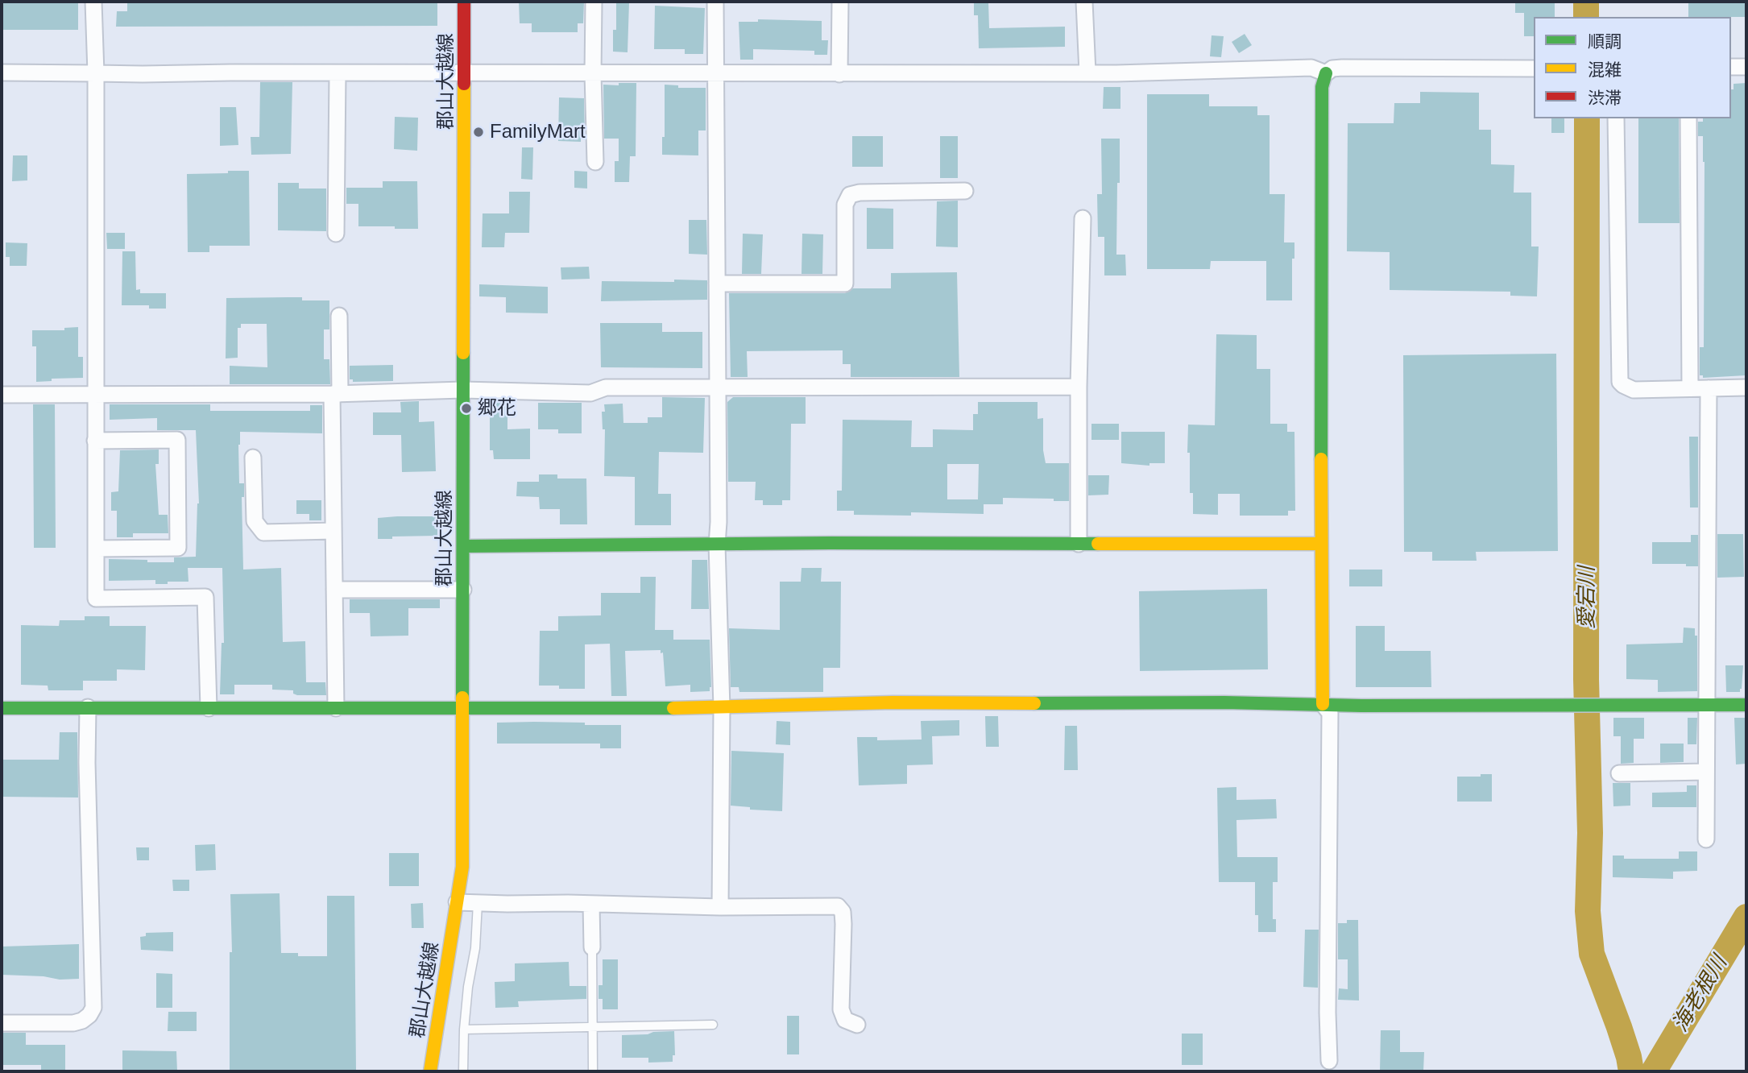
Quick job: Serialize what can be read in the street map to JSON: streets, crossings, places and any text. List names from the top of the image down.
{
  "streets": {
    "street": ["郡山大越線"]
  },
  "water": ["愛宕川", "海老根川"],
  "places": ["FamilyMart", "郷花"],
  "legend": ["順調", "混雑", "渋滞"]
}
